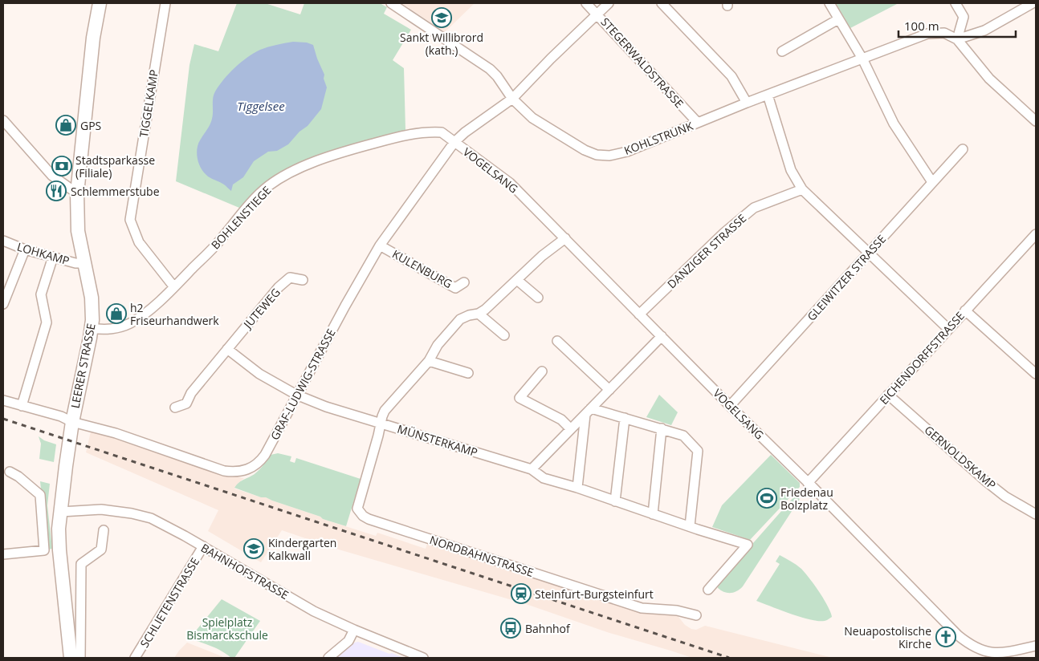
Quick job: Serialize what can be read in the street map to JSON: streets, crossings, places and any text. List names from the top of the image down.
{
  "streets": {
    "street": [
      "STEGERWALDSTRASSE",
      "TIGGELKAMP",
      "KOHLSTRUNK",
      "VOGELSANG",
      "BOHLENSTIEGE",
      "DANZIGER STRASSE",
      "LOHKAMP",
      "KULENBURG",
      "GLEIWITZER STRASSE",
      "JUTEWEG",
      "EICHENDORFFSTRASSE",
      "LEERER STRASSE",
      "GRAF-LUDWIG-STRASSE",
      "MÜNSTERKAMP",
      "GERNOLDSKAMP",
      "NORDBAHNSTRASSE",
      "BAHNHOFSTRASSE",
      "SCHLIETENSTRASSE"
    ]
  },
  "crossings": [
    ["STEGERWALDSTRASSE", "KOHLSTRUNK"],
    ["TIGGELKAMP", "BOHLENSTIEGE"],
    ["VOGELSANG", "BOHLENSTIEGE"],
    ["VOGELSANG", "DANZIGER STRASSE"],
    ["VOGELSANG", "GLEIWITZER STRASSE"],
    ["VOGELSANG", "EICHENDORFFSTRASSE"],
    ["VOGELSANG", "GRAF-LUDWIG-STRASSE"],
    ["BOHLENSTIEGE", "LEERER STRASSE"],
    ["BOHLENSTIEGE", "GRAF-LUDWIG-STRASSE"],
    ["LOHKAMP", "LEERER STRASSE"],
    ["KULENBURG", "GRAF-LUDWIG-STRASSE"],
    ["EICHENDORFFSTRASSE", "GERNOLDSKAMP"],
    ["LEERER STRASSE", "GRAF-LUDWIG-STRASSE"],
    ["LEERER STRASSE", "BAHNHOFSTRASSE"],
    ["GRAF-LUDWIG-STRASSE", "MÜNSTERKAMP"],
    ["MÜNSTERKAMP", "NORDBAHNSTRASSE"],
    ["BAHNHOFSTRASSE", "SCHLIETENSTRASSE"]
  ],
  "water": ["Tiggelsee"],
  "parks": ["Spielplatz Bismarckschule"],
  "places": {
    "school or university": ["Sankt Willibrord (kath.)", "Kindergarten Kalkwall"],
    "shop": ["GPS", "h2 Friseurhandwerk"],
    "bank": ["Stadtsparkasse (Filiale)"],
    "restaurant": ["Schlemmerstube"],
    "sports": ["Friedenau Bolzplatz"],
    "station": ["Steinfurt-Burgsteinfurt"],
    "bus stop": ["Bahnhof"],
    "church": ["Neuapostolische Kirche"]
  },
  "scale_bar": "100 m"
}
